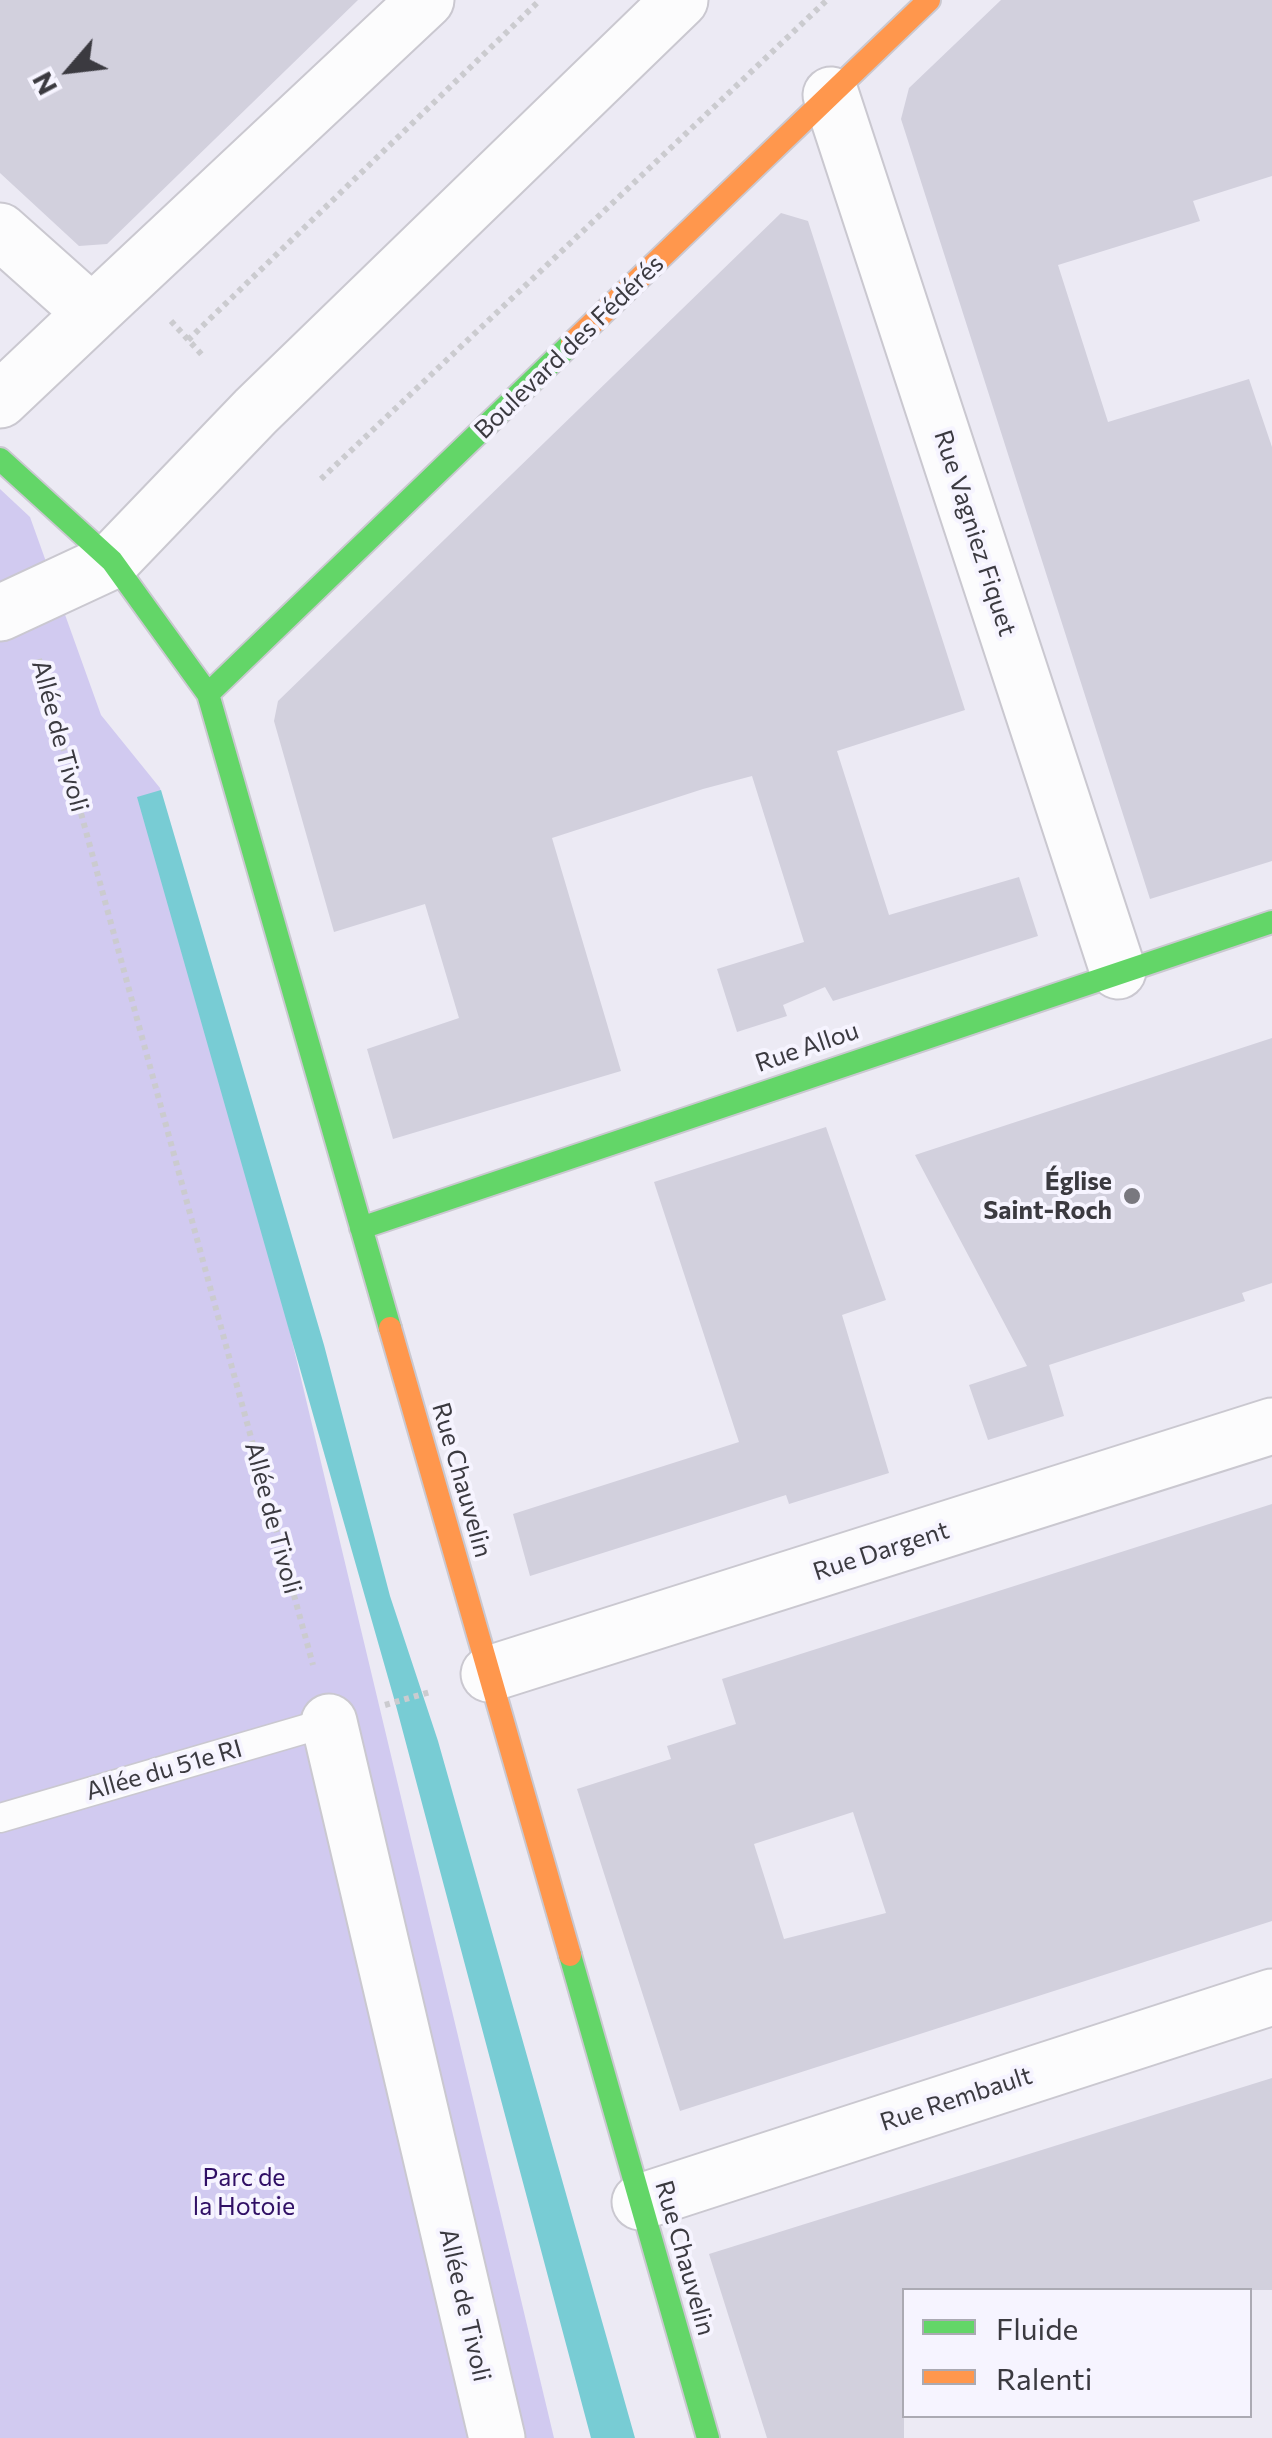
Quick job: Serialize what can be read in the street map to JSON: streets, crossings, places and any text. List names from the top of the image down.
{
  "streets": {
    "street": [
      "Boulevard des Fédérés",
      "Rue Vagniez Fiquet",
      "Allée de Tivoli",
      "Rue Allou",
      "Rue Chauvelin",
      "Rue Dargent",
      "Rue Rembault"
    ],
    "lane": ["Allée du 51e RI"]
  },
  "crossings": [
    ["Boulevard des Fédérés", "Rue Vagniez Fiquet"],
    ["Boulevard des Fédérés", "Rue Chauvelin"],
    ["Rue Vagniez Fiquet", "Rue Allou"],
    ["Allée de Tivoli", "Allée du 51e RI"],
    ["Rue Allou", "Rue Chauvelin"],
    ["Rue Chauvelin", "Rue Dargent"],
    ["Rue Chauvelin", "Rue Rembault"]
  ],
  "parks": ["Parc de la Hotoie"],
  "places": ["Église Saint-Roch"],
  "legend": ["Fluide", "Ralenti"],
  "north": "bottom left"
}
